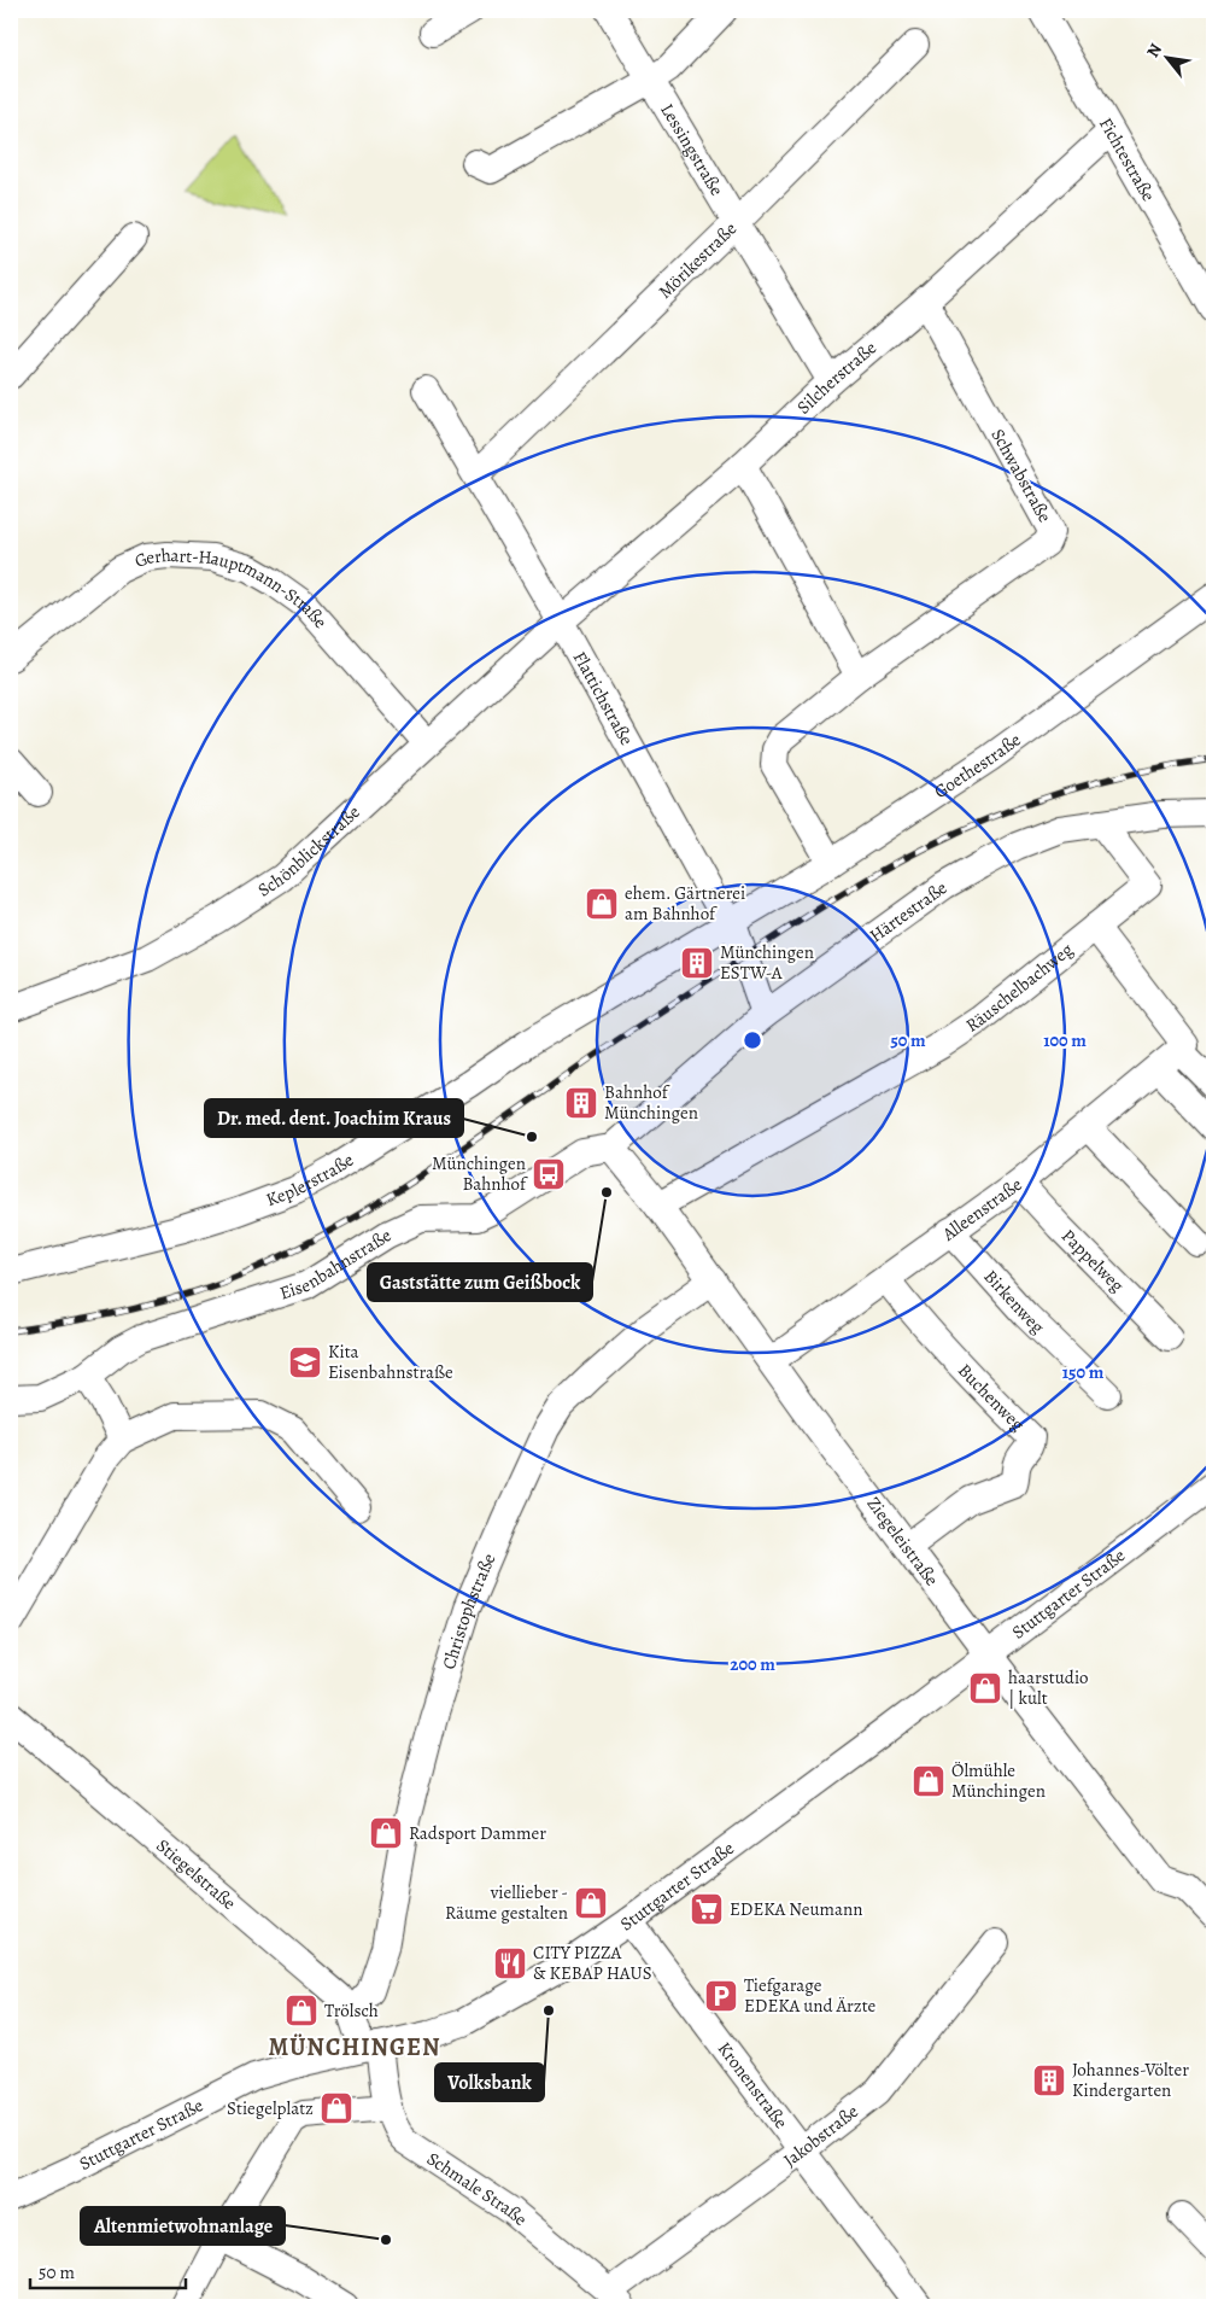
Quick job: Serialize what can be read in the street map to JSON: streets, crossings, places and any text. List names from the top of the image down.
{
  "streets": {
    "street": [
      "Lessingstraße",
      "Fichtestraße",
      "Mörikestraße",
      "Silcherstraße",
      "Schwabstraße",
      "Gerhart-Hauptmann-Straße",
      "Flattichstraße",
      "Goethestraße",
      "Schönblickstraße",
      "Härtestraße",
      "Räuschelbachweg",
      "Keplerstraße",
      "Alleenstraße",
      "Pappelweg",
      "Eisenbahnstraße",
      "Birkenweg",
      "Buchenweg",
      "Ziegeleistraße",
      "Stuttgarter Straße",
      "Christophstraße",
      "Stiegelstraße",
      "Kronenstraße",
      "Jakobstraße",
      "Schmale Straße"
    ]
  },
  "crossings": [
    ["Lessingstraße", "Mörikestraße"],
    ["Lessingstraße", "Silcherstraße"],
    ["Fichtestraße", "Silcherstraße"],
    ["Mörikestraße", "Flattichstraße"],
    ["Silcherstraße", "Schwabstraße"],
    ["Silcherstraße", "Flattichstraße"],
    ["Silcherstraße", "Schönblickstraße"],
    ["Schwabstraße", "Goethestraße"],
    ["Gerhart-Hauptmann-Straße", "Schönblickstraße"],
    ["Flattichstraße", "Goethestraße"],
    ["Flattichstraße", "Schönblickstraße"],
    ["Flattichstraße", "Härtestraße"],
    ["Flattichstraße", "Keplerstraße"],
    ["Goethestraße", "Keplerstraße"],
    ["Härtestraße", "Räuschelbachweg"],
    ["Härtestraße", "Eisenbahnstraße"],
    ["Härtestraße", "Ziegeleistraße"],
    ["Räuschelbachweg", "Ziegeleistraße"],
    ["Alleenstraße", "Pappelweg"],
    ["Alleenstraße", "Birkenweg"],
    ["Alleenstraße", "Buchenweg"],
    ["Alleenstraße", "Ziegeleistraße"],
    ["Eisenbahnstraße", "Ziegeleistraße"],
    ["Buchenweg", "Ziegeleistraße"],
    ["Ziegeleistraße", "Stuttgarter Straße"],
    ["Ziegeleistraße", "Christophstraße"],
    ["Stuttgarter Straße", "Stiegelstraße"],
    ["Stuttgarter Straße", "Kronenstraße"],
    ["Stuttgarter Straße", "Schmale Straße"],
    ["Christophstraße", "Stiegelstraße"],
    ["Stiegelstraße", "Schmale Straße"],
    ["Kronenstraße", "Jakobstraße"],
    ["Jakobstraße", "Schmale Straße"]
  ],
  "districts": ["MÜNCHINGEN"],
  "places": {
    "shop": [
      "ehem. Gärtnerei am Bahnhof",
      "haarstudio | kult",
      "Ölmühle Münchingen",
      "Radsport Dammer",
      "viellieber - Räume gestalten",
      "Trölsch",
      "Stiegelplatz"
    ],
    "building": ["Münchingen ESTW-A", "Bahnhof Münchingen", "Johannes-Völter Kindergarten"],
    "other": [
      "Dr. med. dent. Joachim Kraus",
      "Gaststätte zum Geißbock",
      "Volksbank",
      "Altenmietwohnanlage"
    ],
    "bus stop": ["Münchingen Bahnhof"],
    "school or university": ["Kita Eisenbahnstraße"],
    "supermarket": ["EDEKA Neumann"],
    "restaurant": ["CITY PIZZA & KEBAP HAUS"],
    "parking": ["Tiefgarage EDEKA und Ärzte"]
  },
  "scale_bar": "50 m",
  "north": "top left",
  "rings": [
    "50 m",
    "100 m",
    "150 m",
    "200 m"
  ]
}
